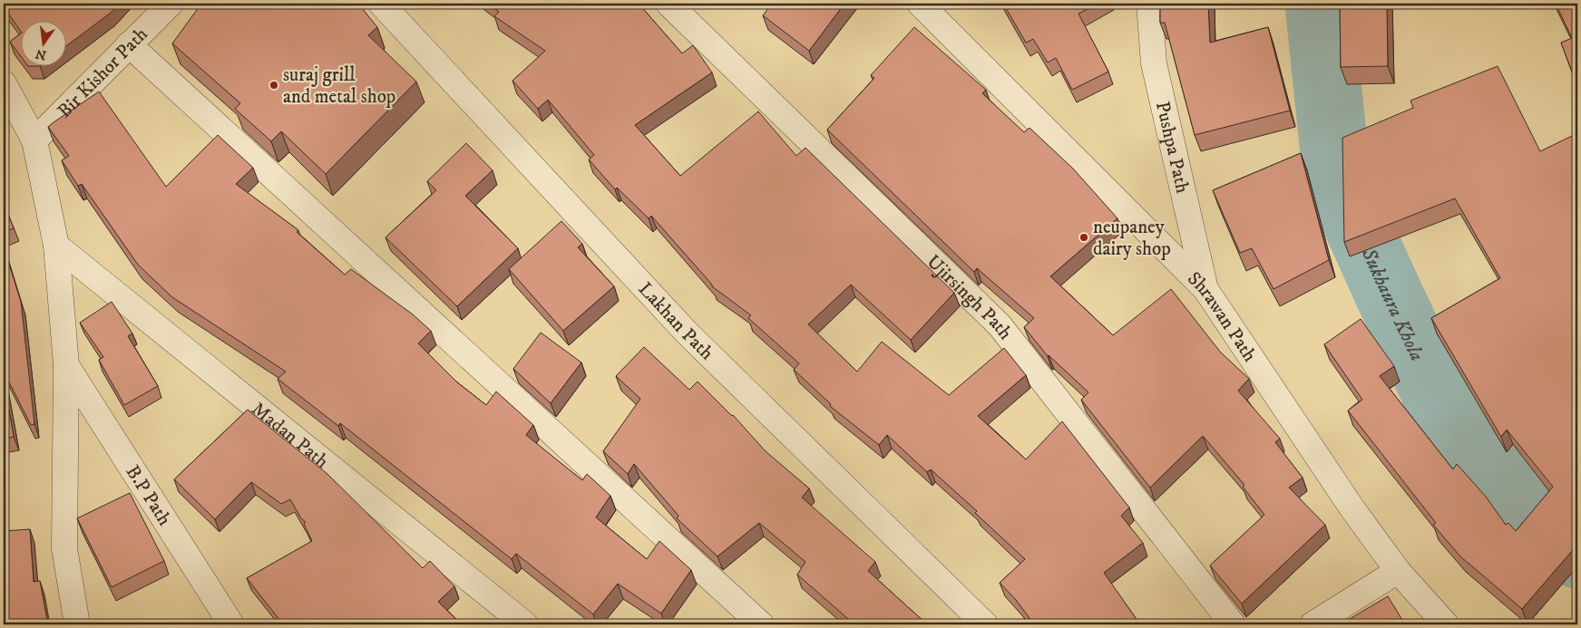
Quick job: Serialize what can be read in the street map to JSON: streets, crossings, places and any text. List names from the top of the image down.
{
  "streets": {
    "street": [
      "Bir Kishor Path",
      "Pushpa Path",
      "Ujirsingh Path",
      "Shrawan Path",
      "Lakhan Path",
      "Madan Path",
      "B.P Path"
    ]
  },
  "crossings": [
    ["Pushpa Path", "Shrawan Path"]
  ],
  "water": ["Sukhaura Khola"],
  "places": ["suraj grill and metal shop", "neupaney dairy shop"],
  "north": "bottom"
}
